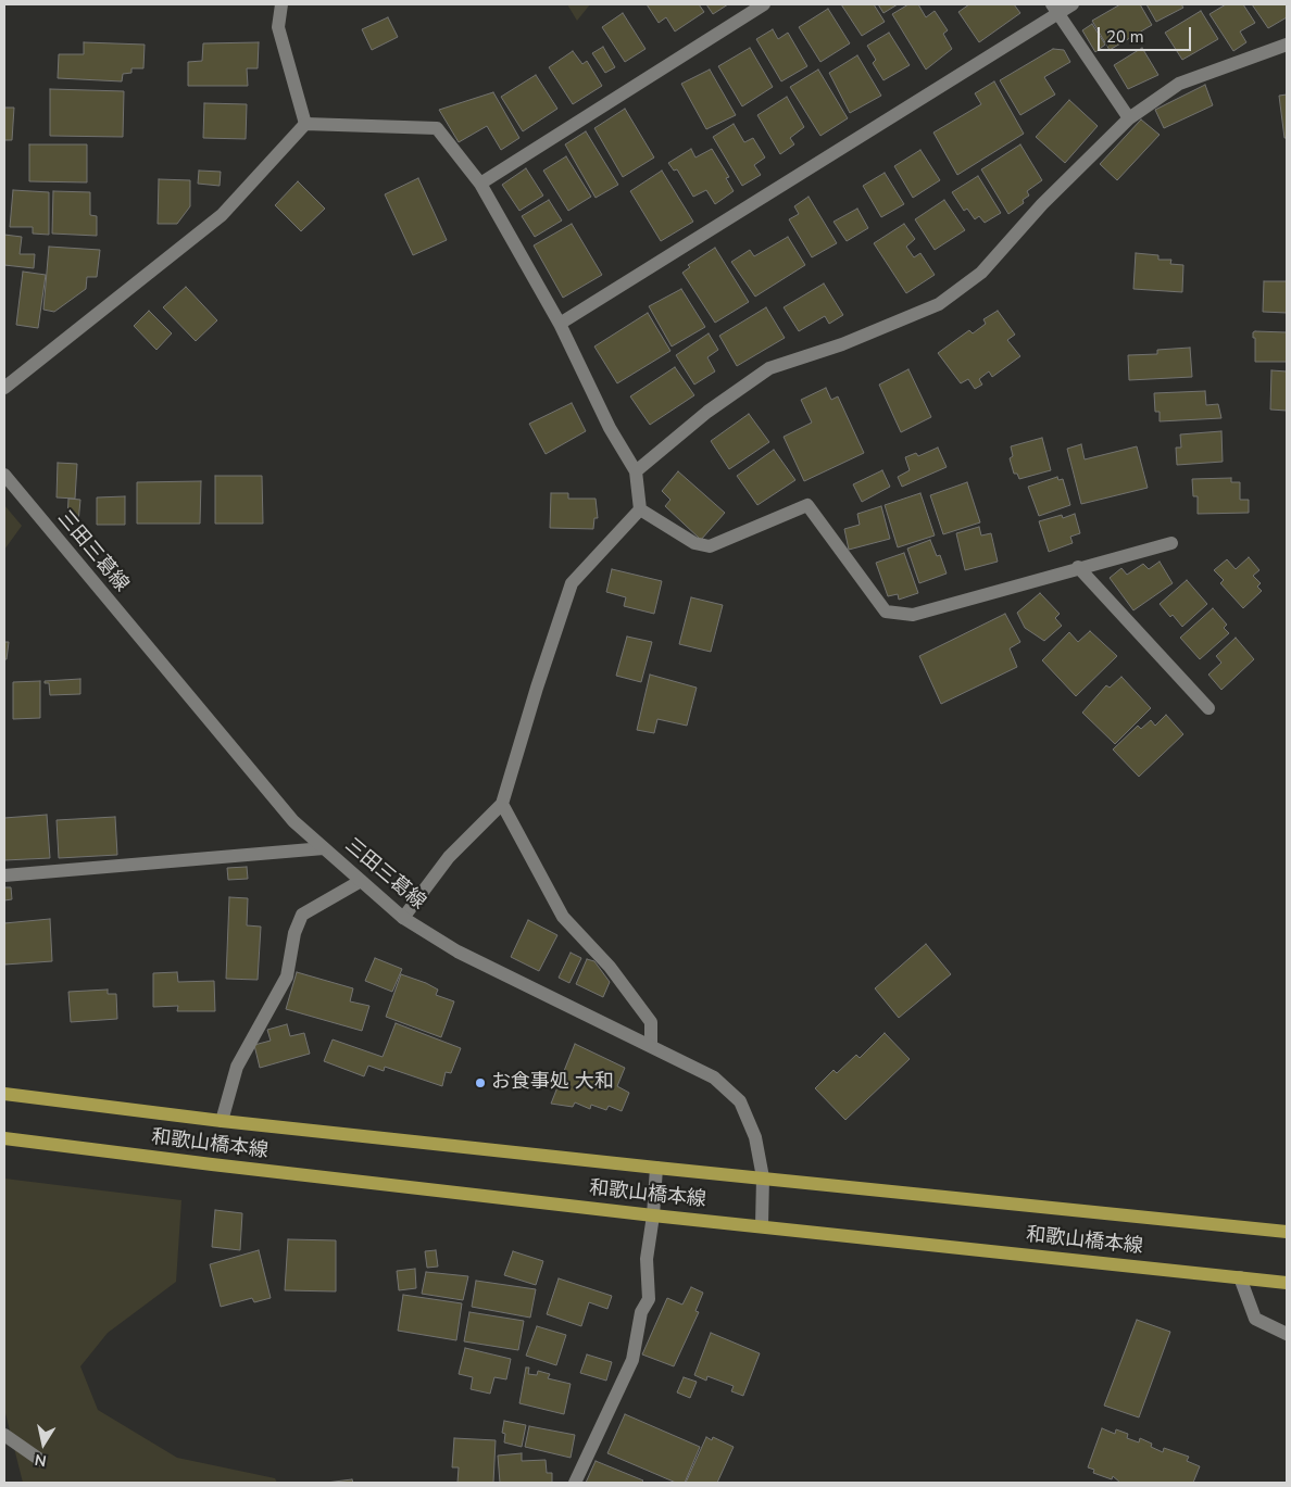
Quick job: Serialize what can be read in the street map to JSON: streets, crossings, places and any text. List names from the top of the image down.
{
  "streets": {
    "main road": ["和歌山橋本線"],
    "street": ["三田三葛線"]
  },
  "crossings": [
    ["三田三葛線", "和歌山橋本線"]
  ],
  "places": ["お食事処 大和"],
  "scale_bar": "20 m",
  "north": "bottom"
}
